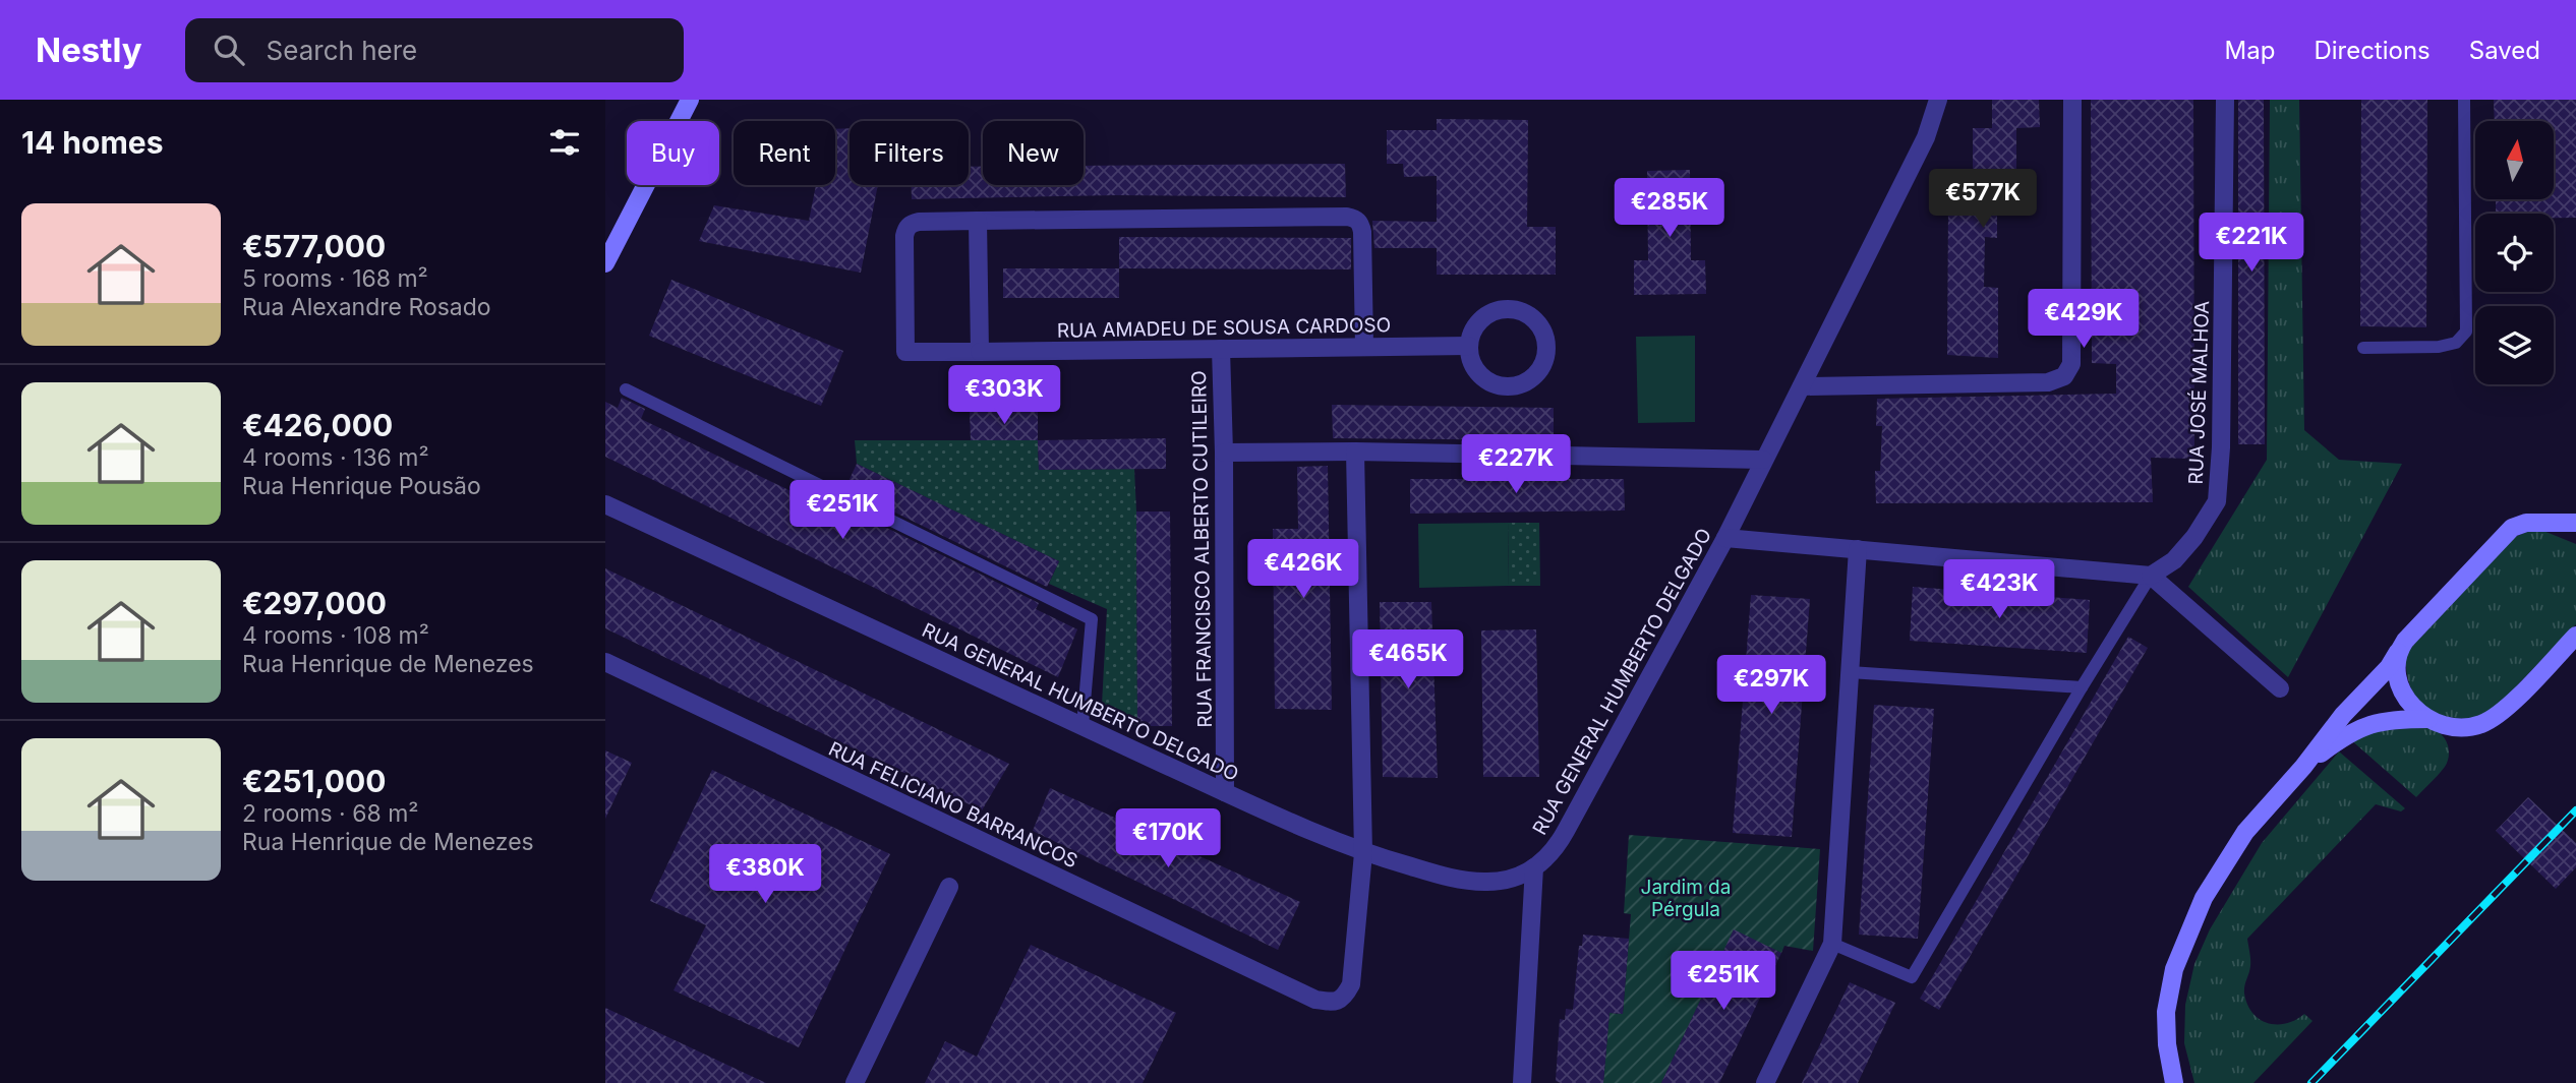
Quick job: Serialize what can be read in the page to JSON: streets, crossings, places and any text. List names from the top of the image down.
{
  "streets": {
    "street": [
      "RUA AMADEU DE SOUSA CARDOSO",
      "RUA JOSÉ MALHOA",
      "RUA FRANCISCO ALBERTO CUTILEIRO",
      "RUA GENERAL HUMBERTO DELGADO",
      "RUA FELICIANO BARRANCOS"
    ]
  },
  "crossings": [
    ["RUA AMADEU DE SOUSA CARDOSO", "RUA FRANCISCO ALBERTO CUTILEIRO"],
    ["RUA FRANCISCO ALBERTO CUTILEIRO", "RUA GENERAL HUMBERTO DELGADO"],
    ["RUA GENERAL HUMBERTO DELGADO", "RUA FELICIANO BARRANCOS"]
  ],
  "parks": ["Jardim da Pérgula"],
  "north": "top",
  "page": {
    "header": "Nestly",
    "search": "Search here",
    "nav": ["Map", "Directions", "Saved"],
    "heading": "14 homes",
    "chip": [
      "Buy",
      "Rent",
      "Filters",
      "New"
    ],
    "price": [
      "€577K",
      "€285K",
      "€221K",
      "€429K",
      "€303K",
      "€227K",
      "€251K",
      "€426K",
      "€423K",
      "€465K",
      "€297K",
      "€170K",
      "€380K",
      "€251K"
    ],
    "list": [
      {
        "name": "€577,000",
        "note": "5 rooms · 168 m² · Rua Alexandre Rosado"
      },
      {
        "name": "€426,000",
        "note": "4 rooms · 136 m² · Rua Henrique Pousão"
      },
      {
        "name": "€297,000",
        "note": "4 rooms · 108 m² · Rua Henrique de Menezes"
      },
      {
        "name": "€251,000",
        "note": "2 rooms · 68 m² · Rua Henrique de Menezes"
      }
    ]
  }
}
